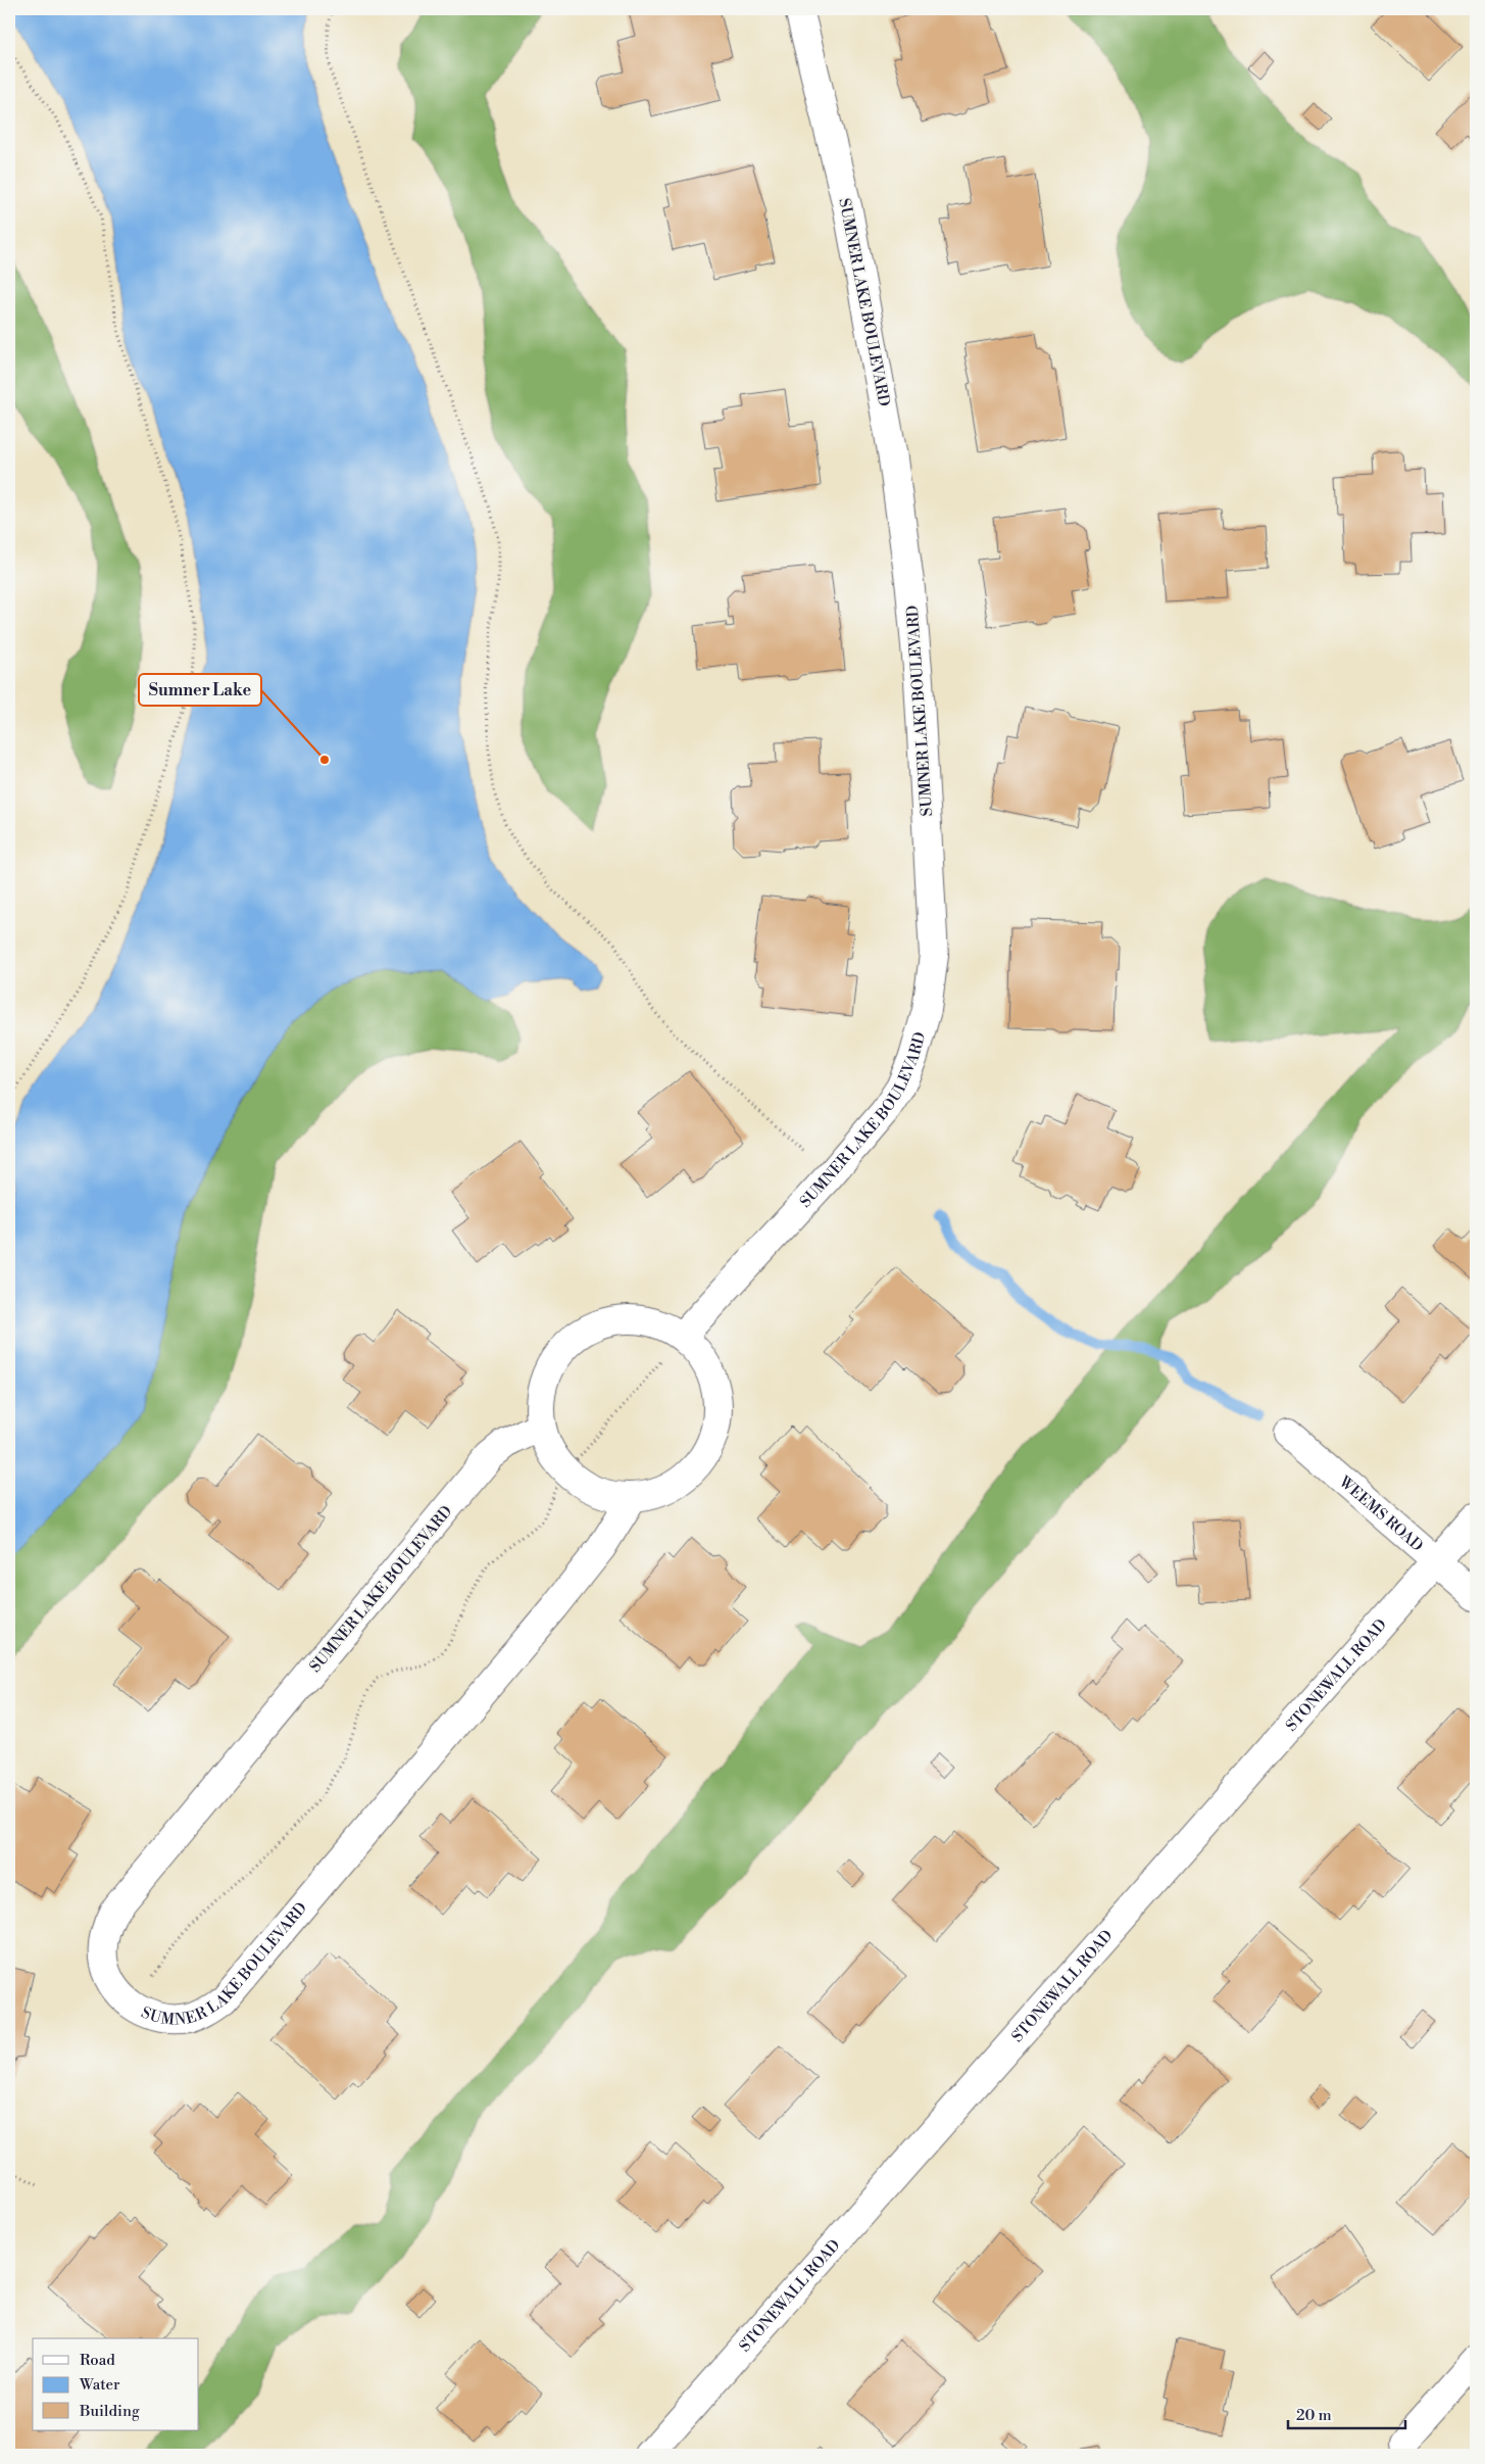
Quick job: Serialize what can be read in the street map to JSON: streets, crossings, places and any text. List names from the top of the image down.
{
  "streets": {
    "street": ["SUMNER LAKE BOULEVARD", "WEEMS ROAD", "STONEWALL ROAD"]
  },
  "crossings": [
    ["WEEMS ROAD", "STONEWALL ROAD"]
  ],
  "places": ["Sumner Lake"],
  "legend": ["Road", "Water", "Building"],
  "scale_bar": "20 m"
}
